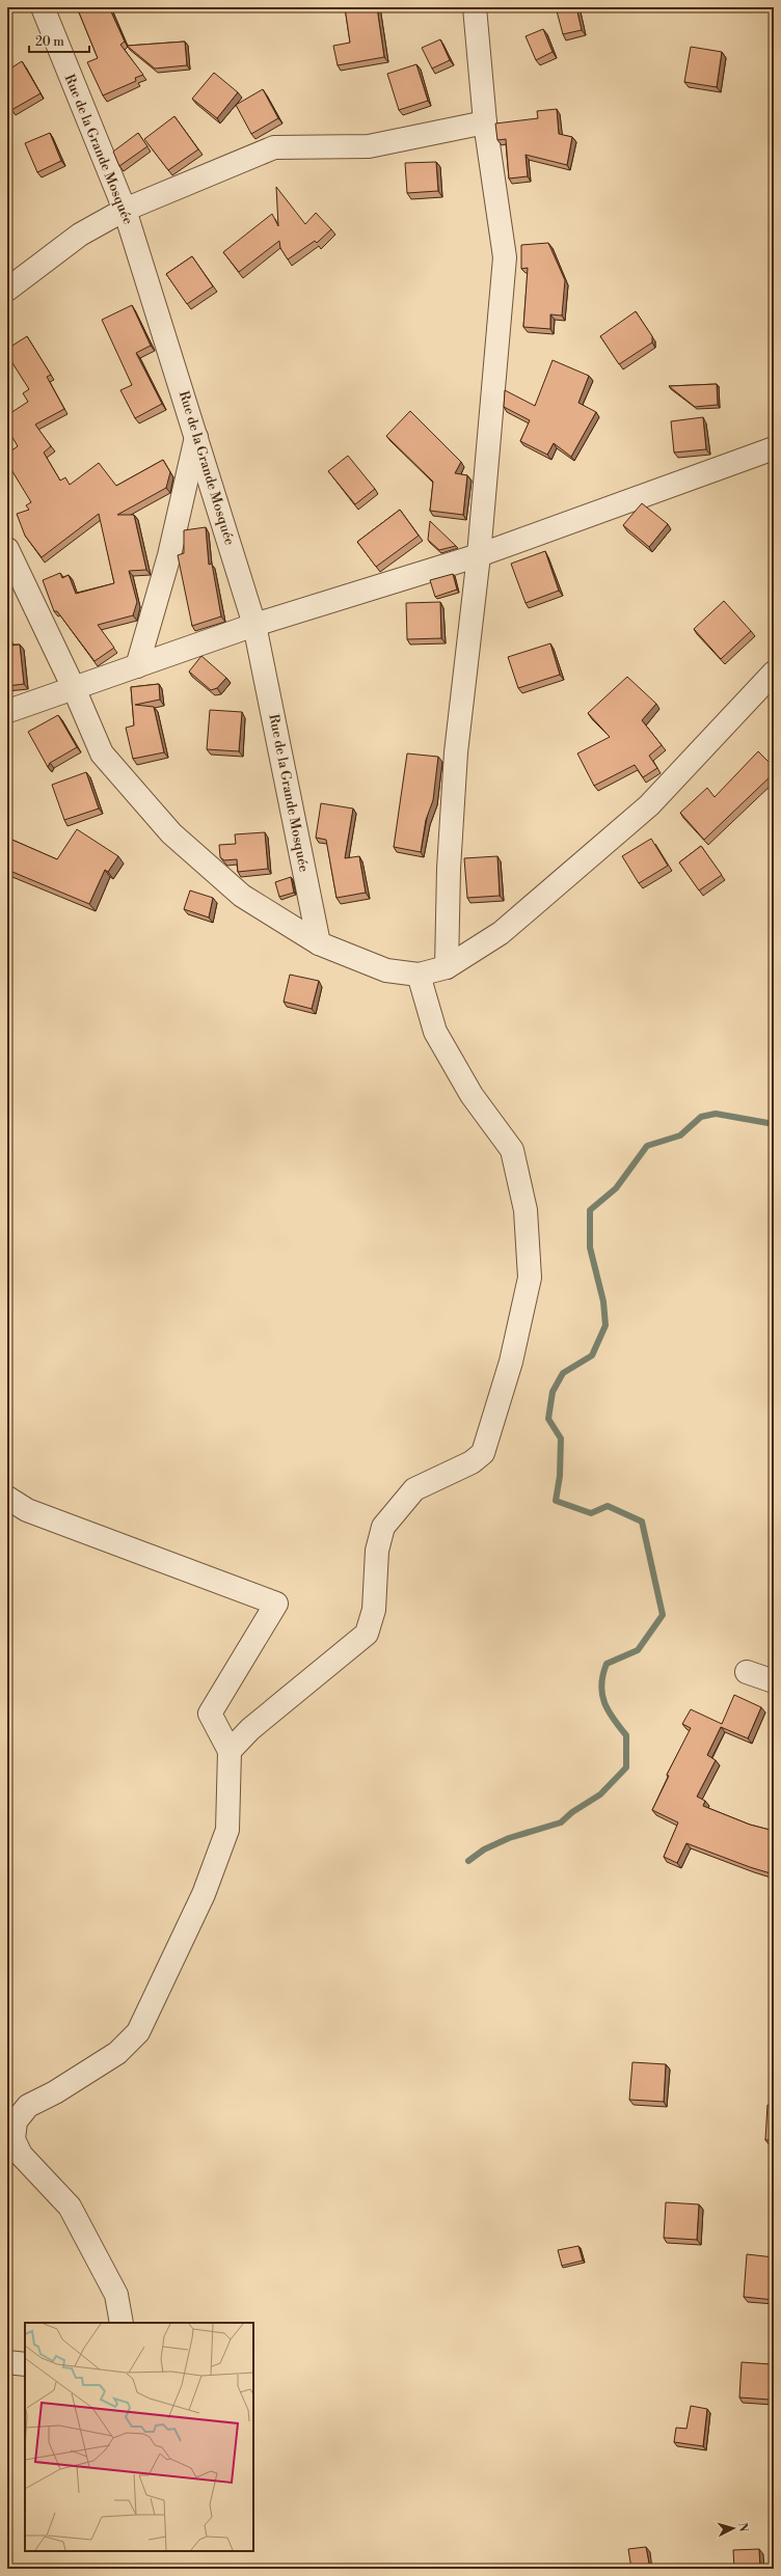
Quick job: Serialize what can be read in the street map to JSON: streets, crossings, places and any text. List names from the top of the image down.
{
  "streets": {
    "street": ["Rue de la Grande Mosquée"]
  },
  "scale_bar": "20 m",
  "north": "right"
}
